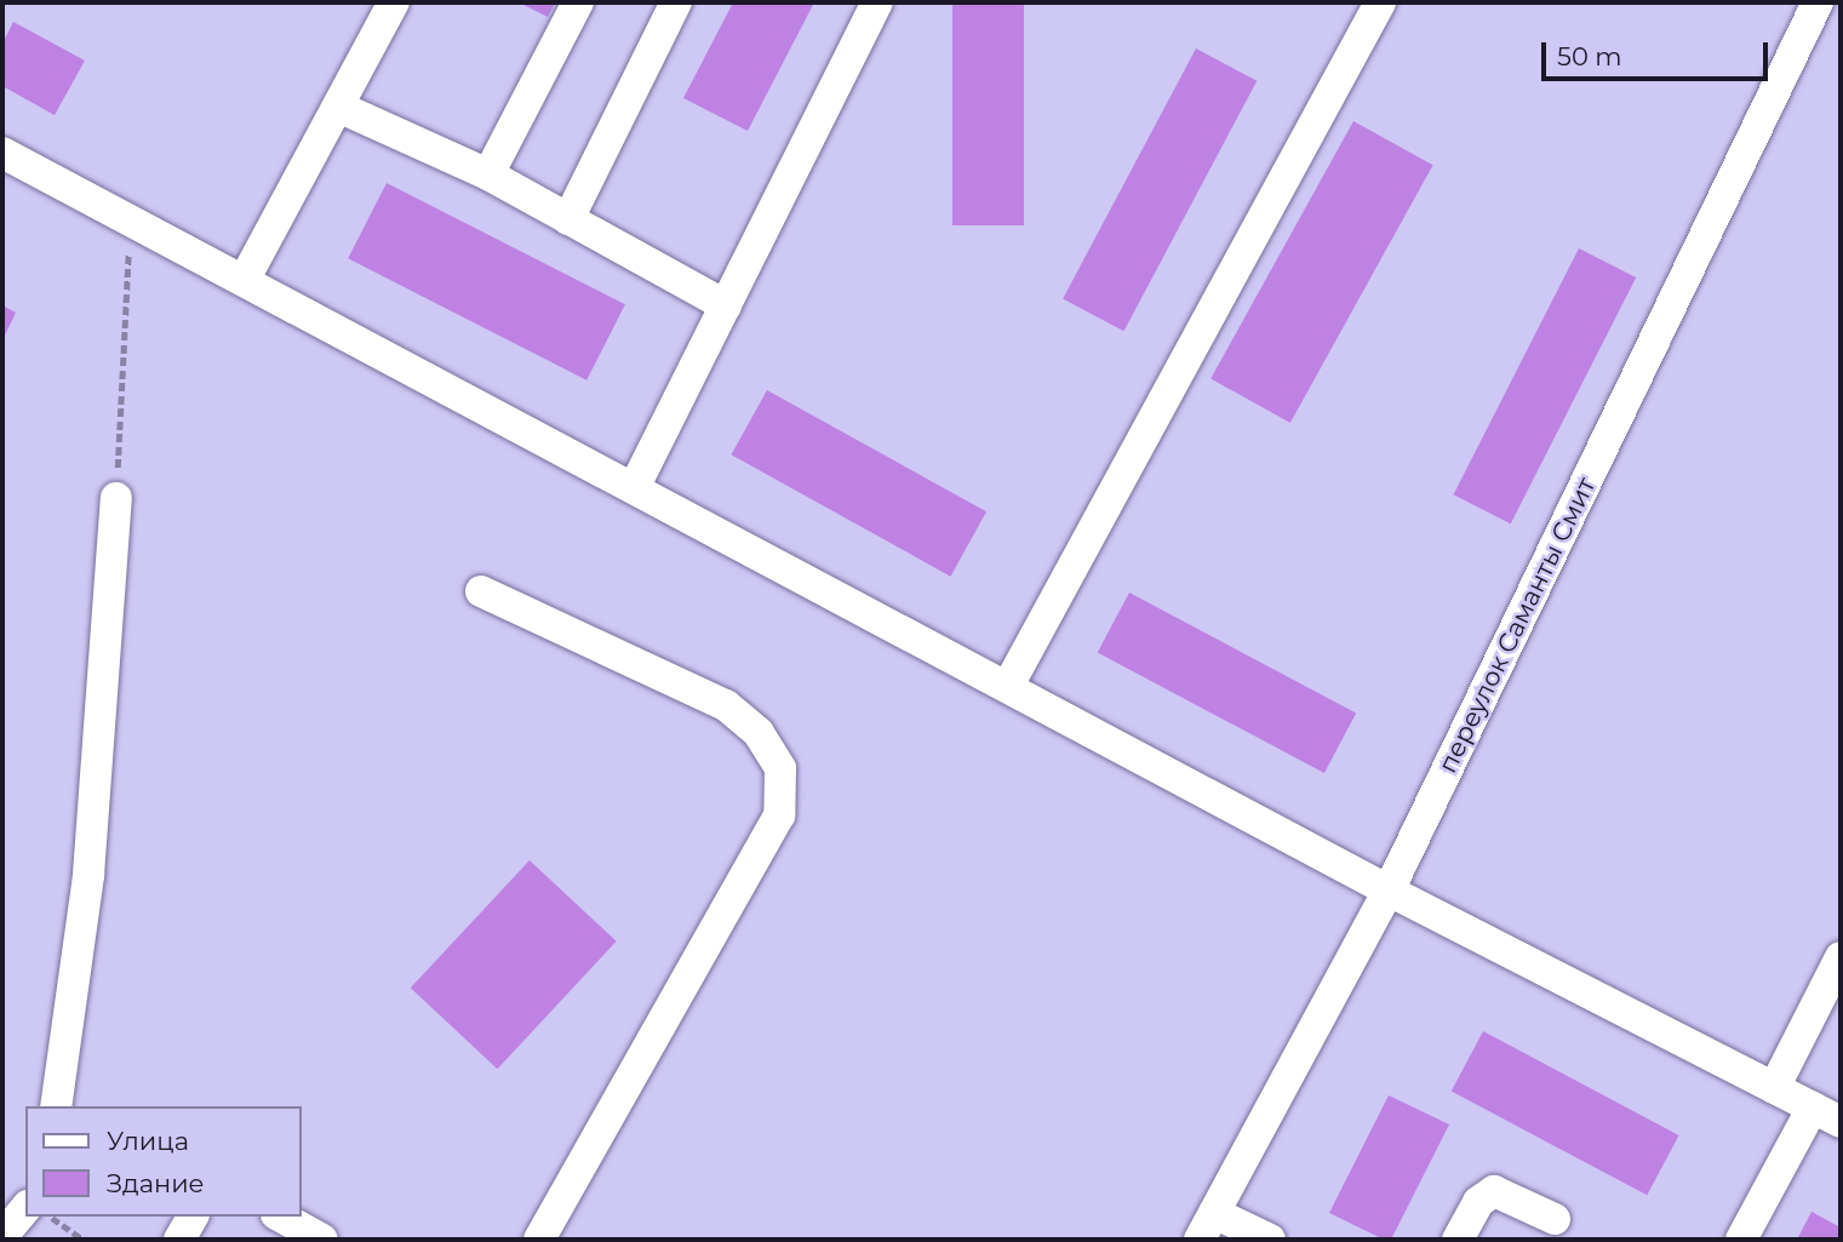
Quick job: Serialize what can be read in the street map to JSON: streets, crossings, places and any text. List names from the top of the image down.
{
  "streets": {
    "street": ["переулок Саманты Смит"]
  },
  "legend": ["Улица", "Здание"],
  "scale_bar": "50 m"
}
